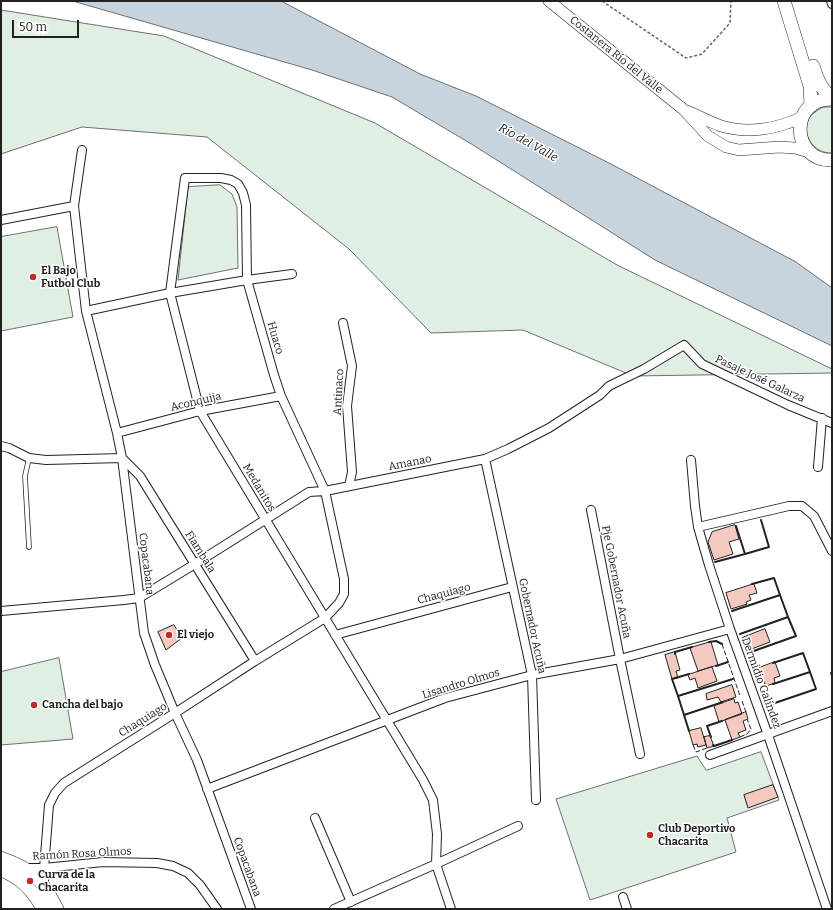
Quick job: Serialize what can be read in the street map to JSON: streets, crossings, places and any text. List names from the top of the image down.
{
  "streets": {
    "main road": ["Costanera Río del Valle"],
    "street": [
      "Huaco",
      "Pasaje José Galarza",
      "Antinaco",
      "Aconquija",
      "Amanao",
      "Medanitos",
      "Fiambala",
      "Copacabana",
      "Pje Gobernador Acuña",
      "Chaquiago",
      "Gobernador Acuña",
      "Dermidio Galíndez",
      "Lisandro Olmos",
      "Ramón Rosa Olmos"
    ]
  },
  "crossings": [
    ["Huaco", "Aconquija"],
    ["Huaco", "Amanao"],
    ["Huaco", "Medanitos"],
    ["Pasaje José Galarza", "Amanao"],
    ["Antinaco", "Amanao"],
    ["Aconquija", "Medanitos"],
    ["Aconquija", "Copacabana"],
    ["Amanao", "Medanitos"],
    ["Amanao", "Fiambala"],
    ["Amanao", "Copacabana"],
    ["Amanao", "Gobernador Acuña"],
    ["Medanitos", "Chaquiago"],
    ["Medanitos", "Lisandro Olmos"],
    ["Fiambala", "Copacabana"],
    ["Fiambala", "Chaquiago"],
    ["Copacabana", "Chaquiago"],
    ["Copacabana", "Lisandro Olmos"],
    ["Pje Gobernador Acuña", "Lisandro Olmos"],
    ["Chaquiago", "Gobernador Acuña"],
    ["Chaquiago", "Ramón Rosa Olmos"],
    ["Gobernador Acuña", "Lisandro Olmos"],
    ["Dermidio Galíndez", "Lisandro Olmos"]
  ],
  "water": ["Río del Valle"],
  "places": [
    "El Bajo Futbol Club",
    "El viejo",
    "Cancha del bajo",
    "Club Deportivo Chacarita",
    "Curva de la Chacarita"
  ],
  "scale_bar": "50 m"
}
